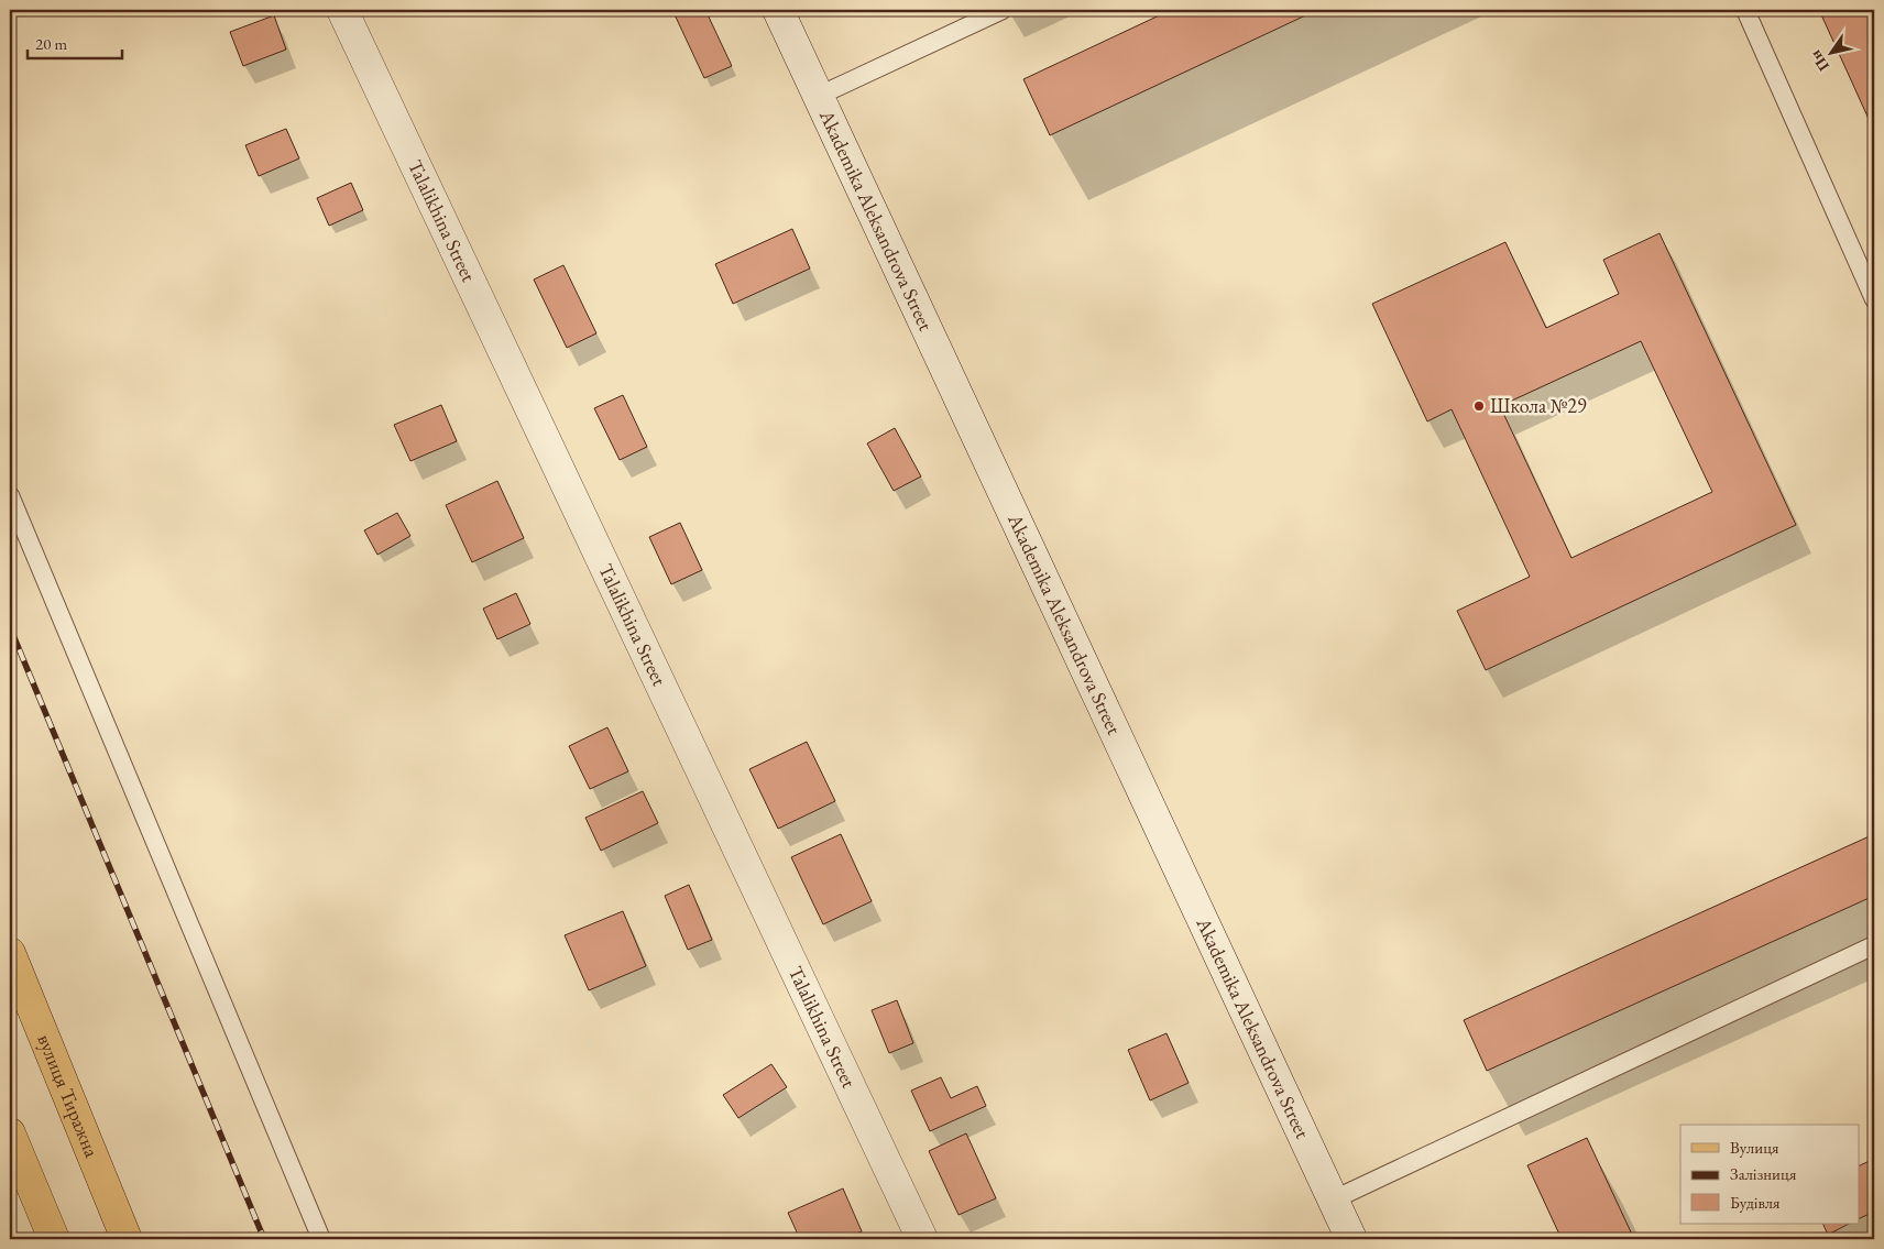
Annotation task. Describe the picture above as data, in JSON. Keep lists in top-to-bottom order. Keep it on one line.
{"streets":{"main road":["вулиця Тиражна"],"street":["Akademika Aleksandrova Street","Talalikhina Street"]},"places":["Школа №29"],"legend":["Вулиця","Залізниця","Будівля"],"scale_bar":"20 m","north":"bottom left"}
